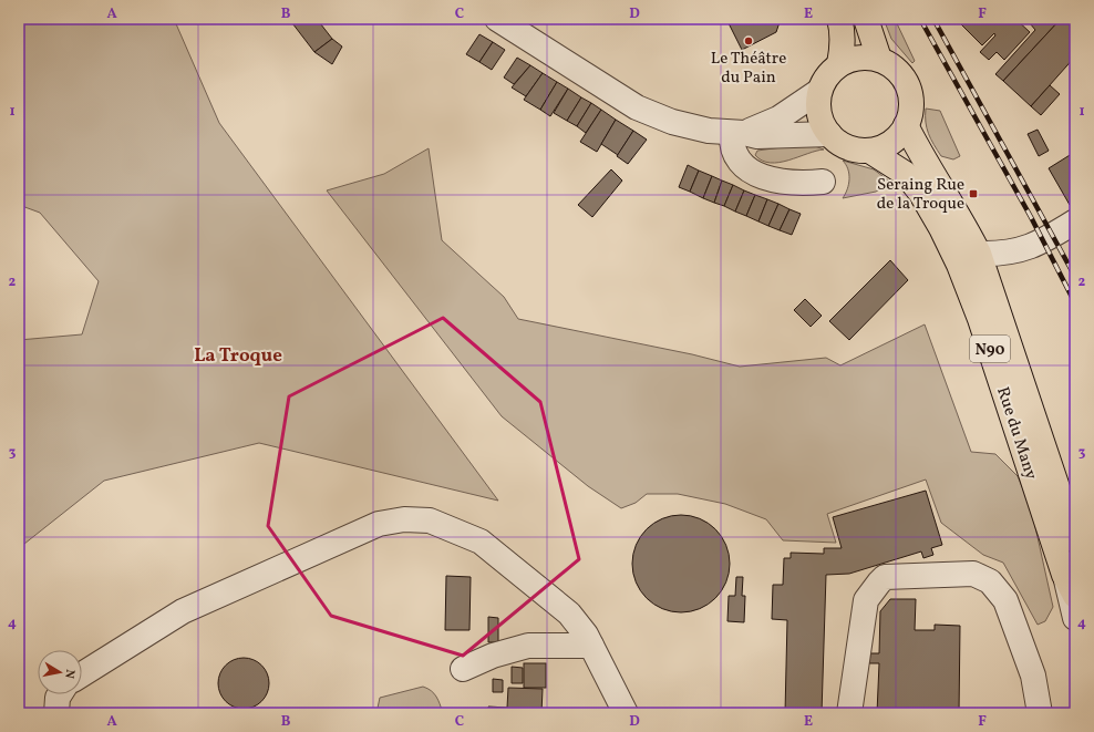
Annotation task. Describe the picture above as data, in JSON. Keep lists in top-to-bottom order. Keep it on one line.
{"streets":{"main road":["N90","Rue du Many"]},"crossings":[["N90","Rue du Many"]],"districts":["La Troque"],"places":{"other":["Le Théâtre du Pain"],"transit":["Seraing Rue de la Troque"]},"north":"right","grid":{"columns":["A","B","C","D","E","F"],"rows":["1","2","3","4"]}}
